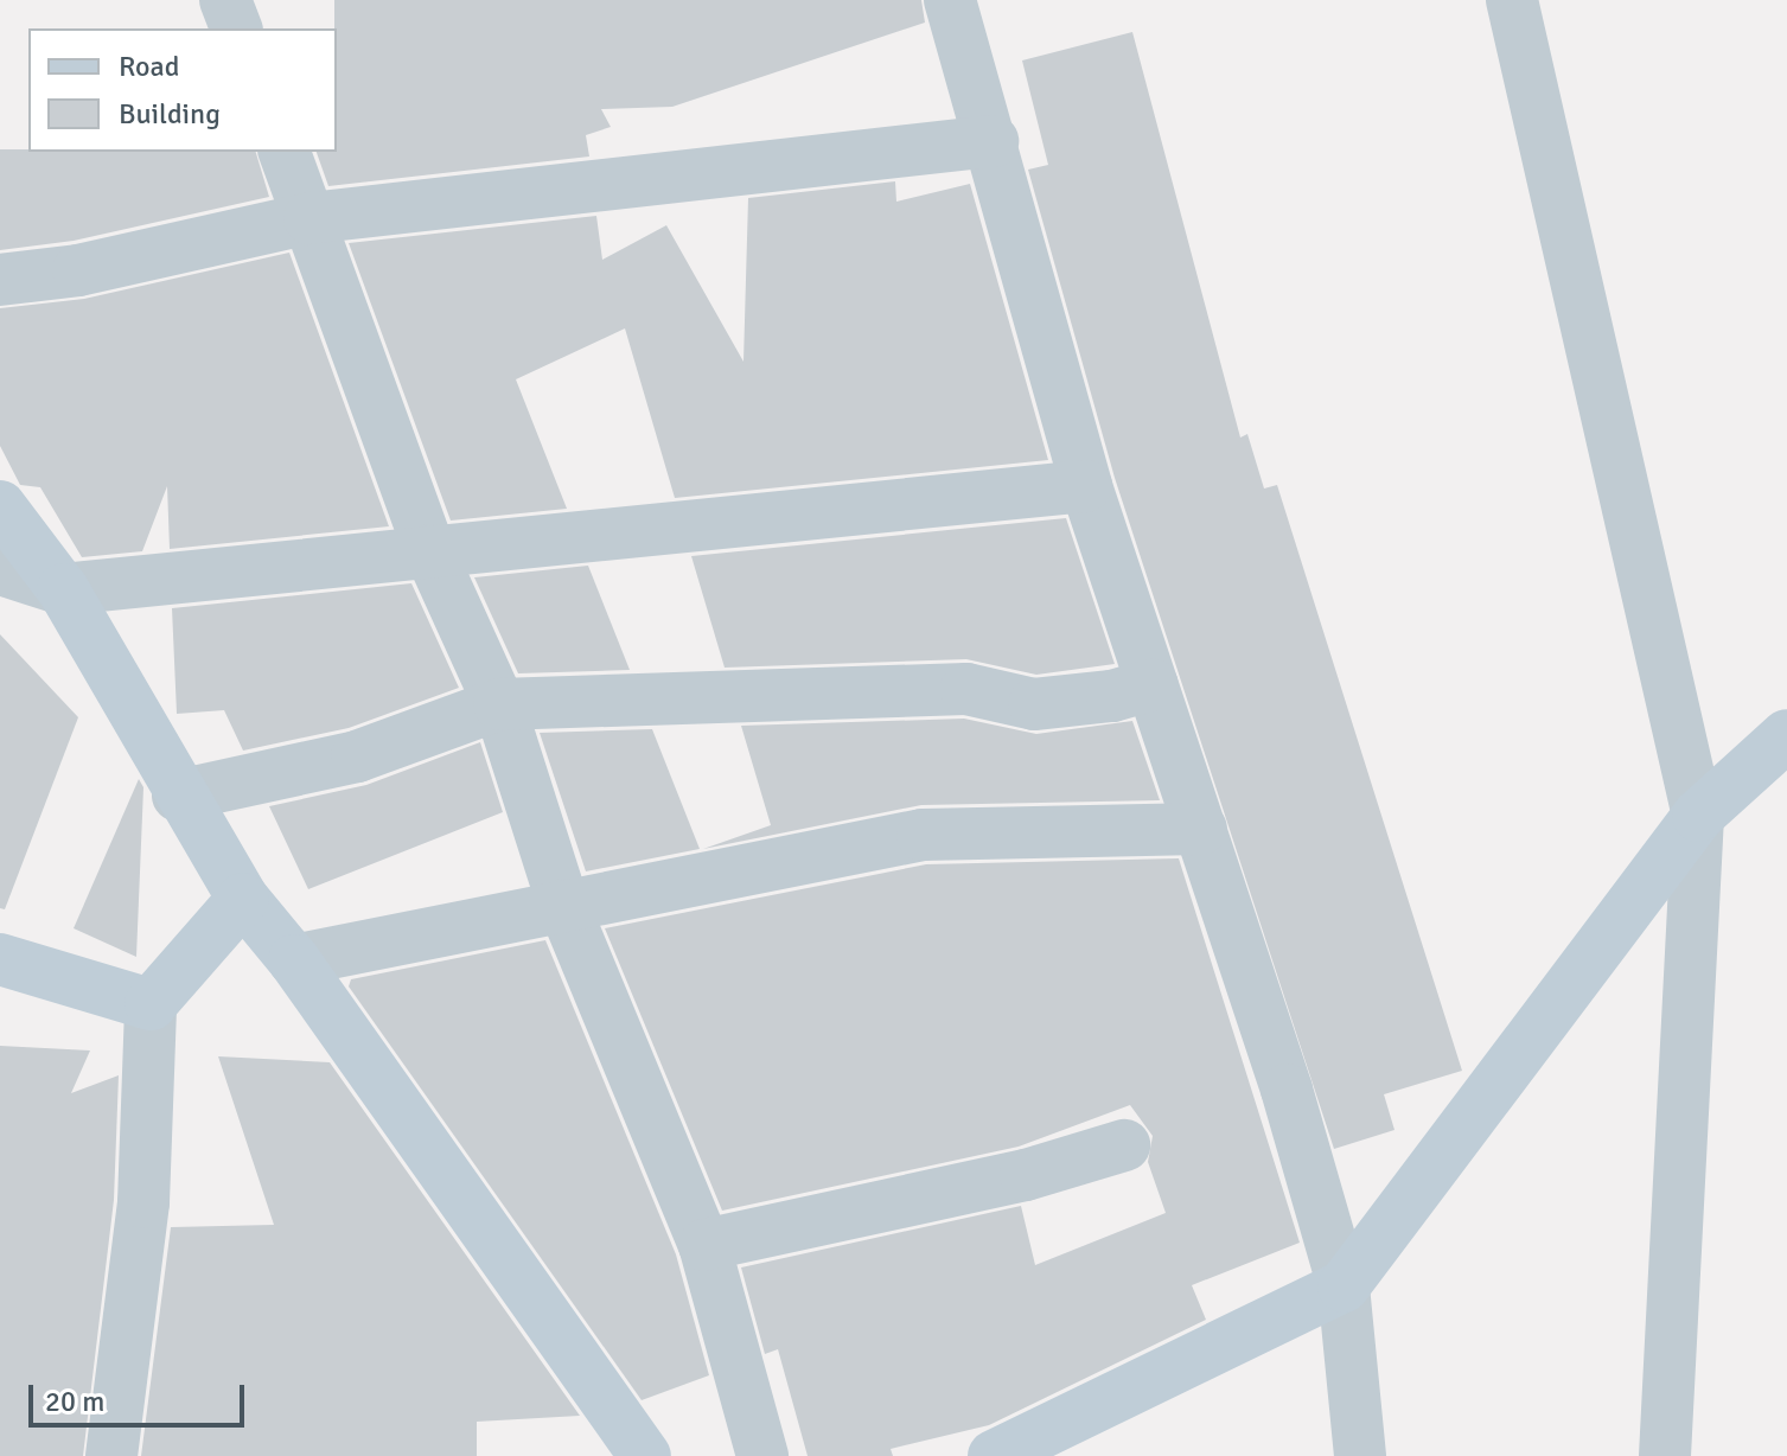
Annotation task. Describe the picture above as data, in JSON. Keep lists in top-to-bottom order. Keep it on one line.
{"legend":["Road","Building"],"scale_bar":"20 m"}
